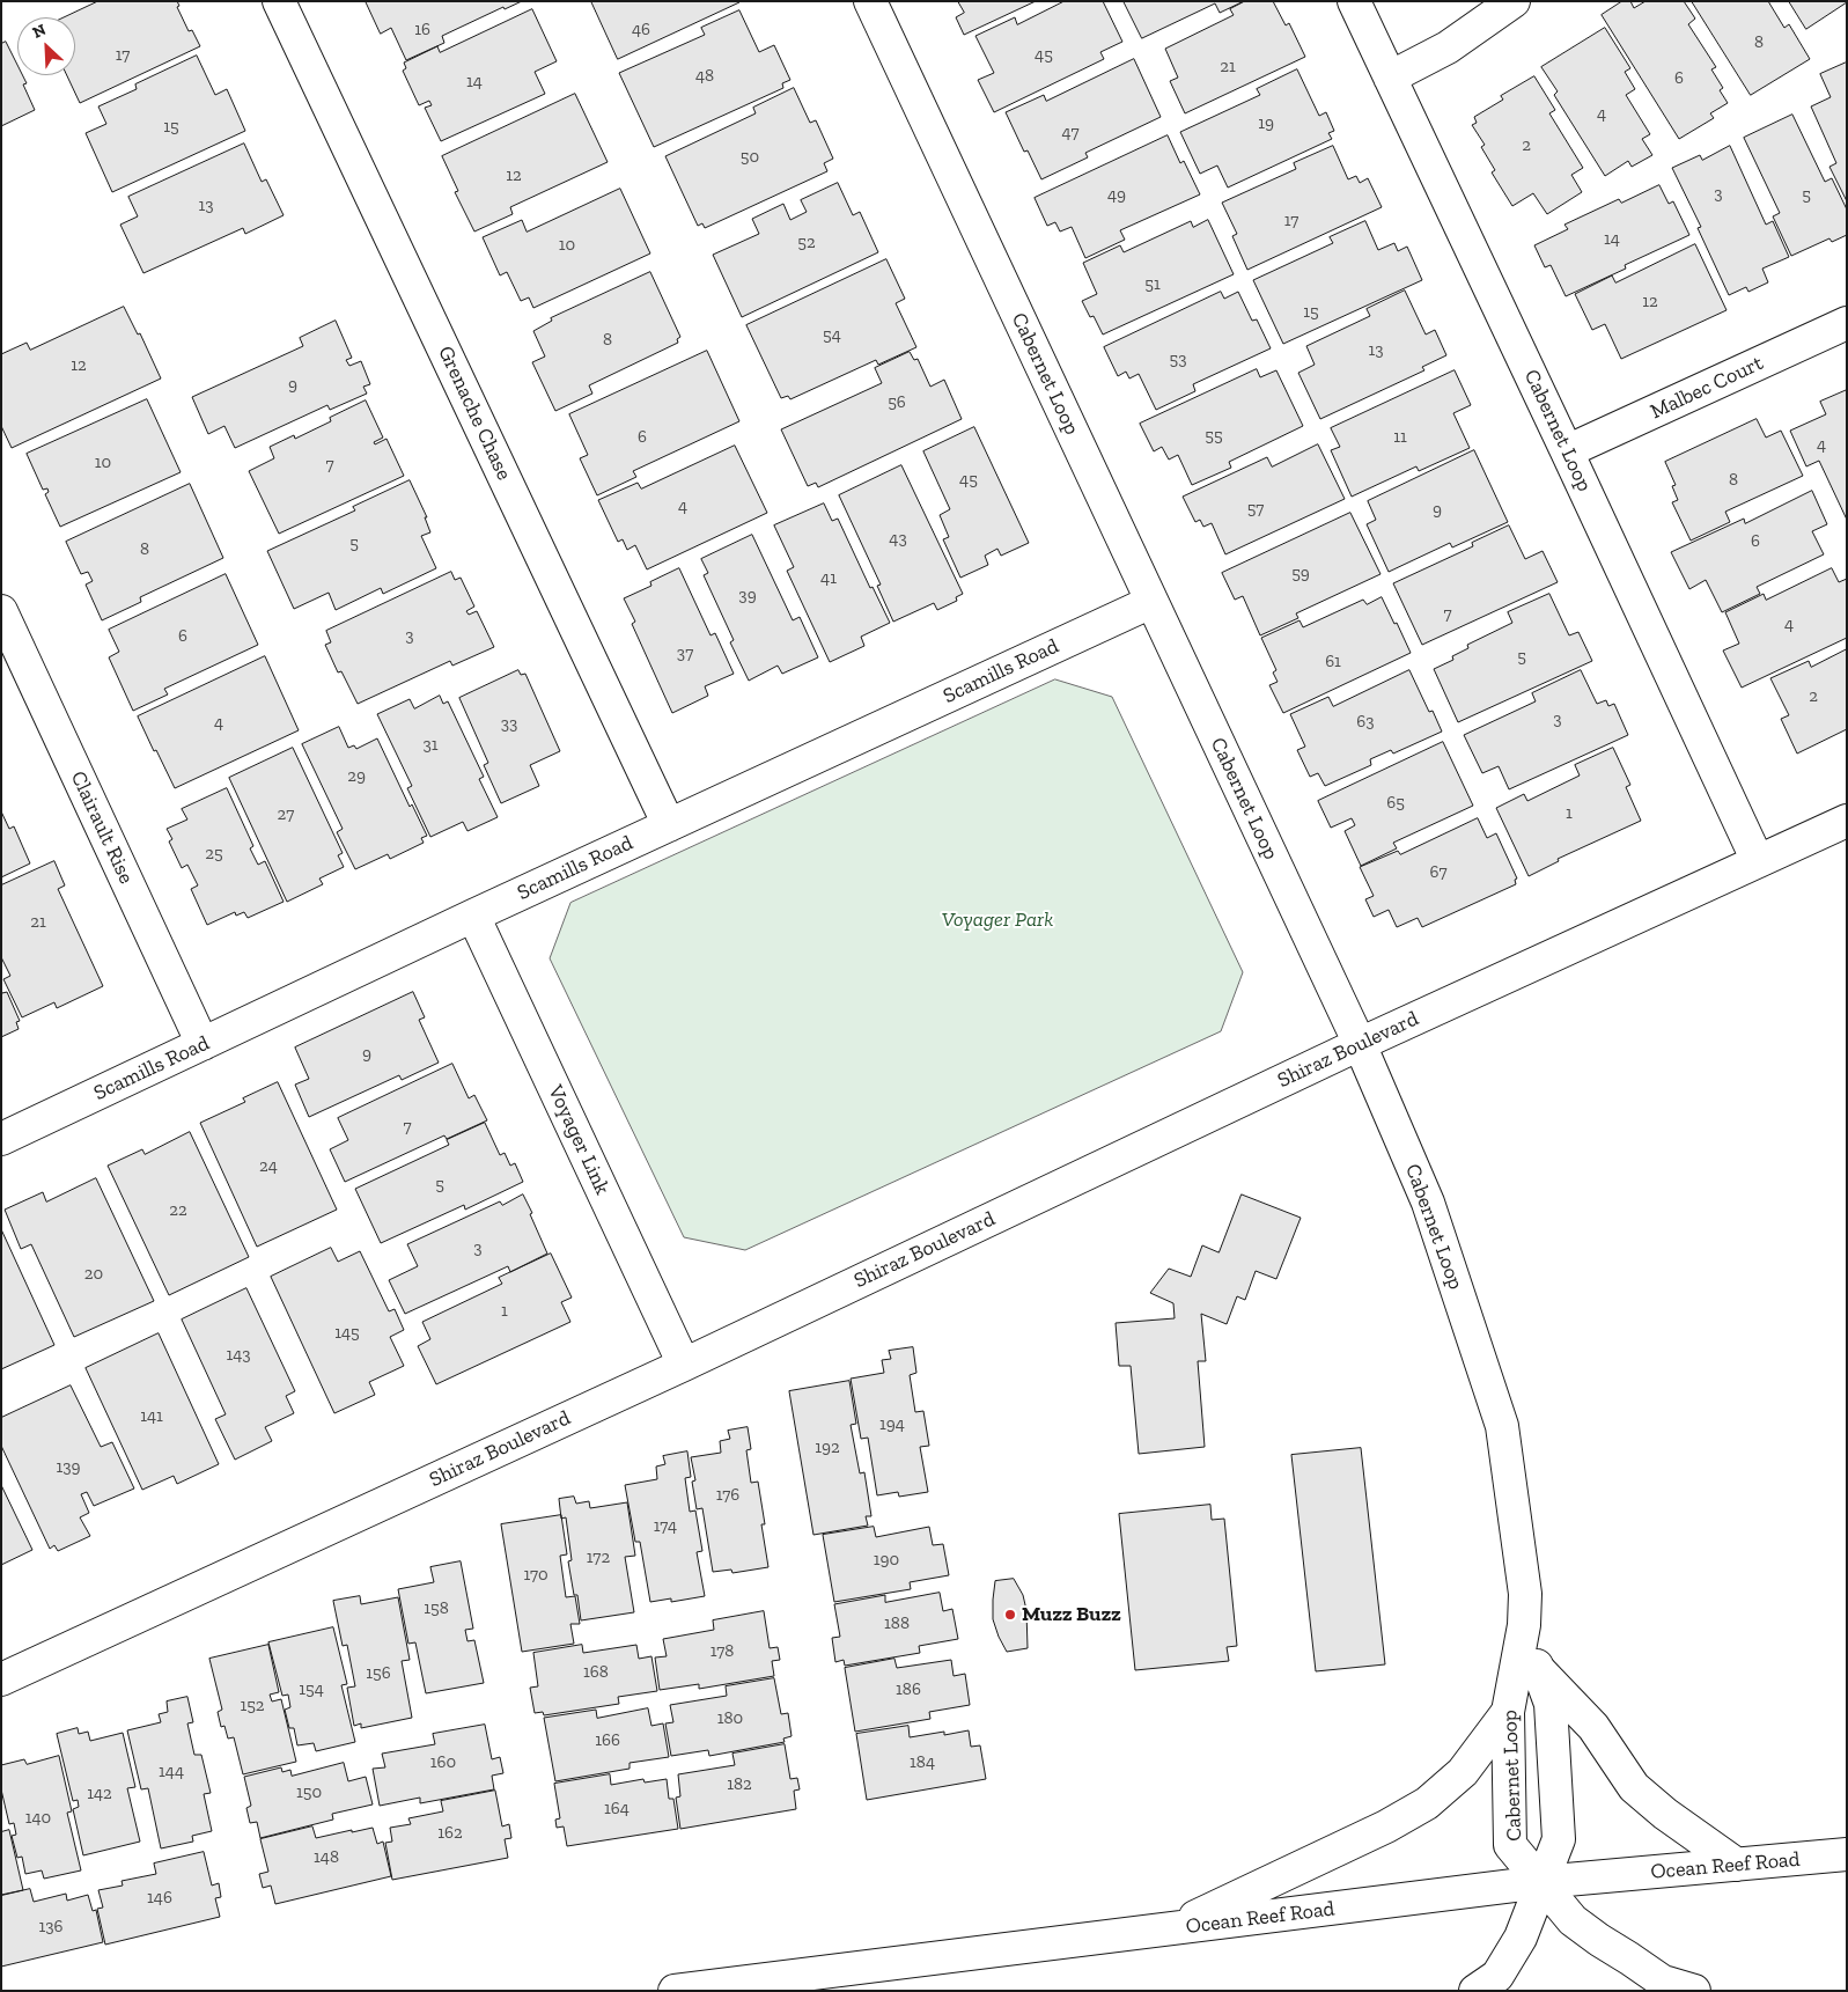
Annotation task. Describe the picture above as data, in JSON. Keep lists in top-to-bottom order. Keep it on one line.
{"streets":{"street":["Cabernet Loop","Malbec Court","Grenache Chase","Scamills Road","Clairault Rise","Shiraz Boulevard","Voyager Link","Ocean Reef Road"]},"crossings":[["Cabernet Loop","Malbec Court"],["Cabernet Loop","Scamills Road"],["Cabernet Loop","Shiraz Boulevard"],["Cabernet Loop","Ocean Reef Road"],["Grenache Chase","Scamills Road"],["Scamills Road","Clairault Rise"],["Scamills Road","Voyager Link"],["Shiraz Boulevard","Voyager Link"]],"parks":["Voyager Park"],"places":["Muzz Buzz"],"house_numbers":["16","46","8","17","45","21","48","6","14","4","19","15","47","2","50","12","3","49","5","13","17","14","52","10","51","12","15","54","8","13","53","12","9","56","55","6","11","4","10","7","45","8","4","57","9","43","6","5","8","59","41","39","7","4","6","3","37","5","61","2","3","63","4","33","31","29","65","1","27","25","67","21","9","7","24","5","22","3","20","1","145","143","141","194","192","139","176","174","172","190","170","158","188","178","168","156","154","186","152","180","166","160","184","144","182","150","142","164","140","162","148","146","136"],"north":"top left"}
